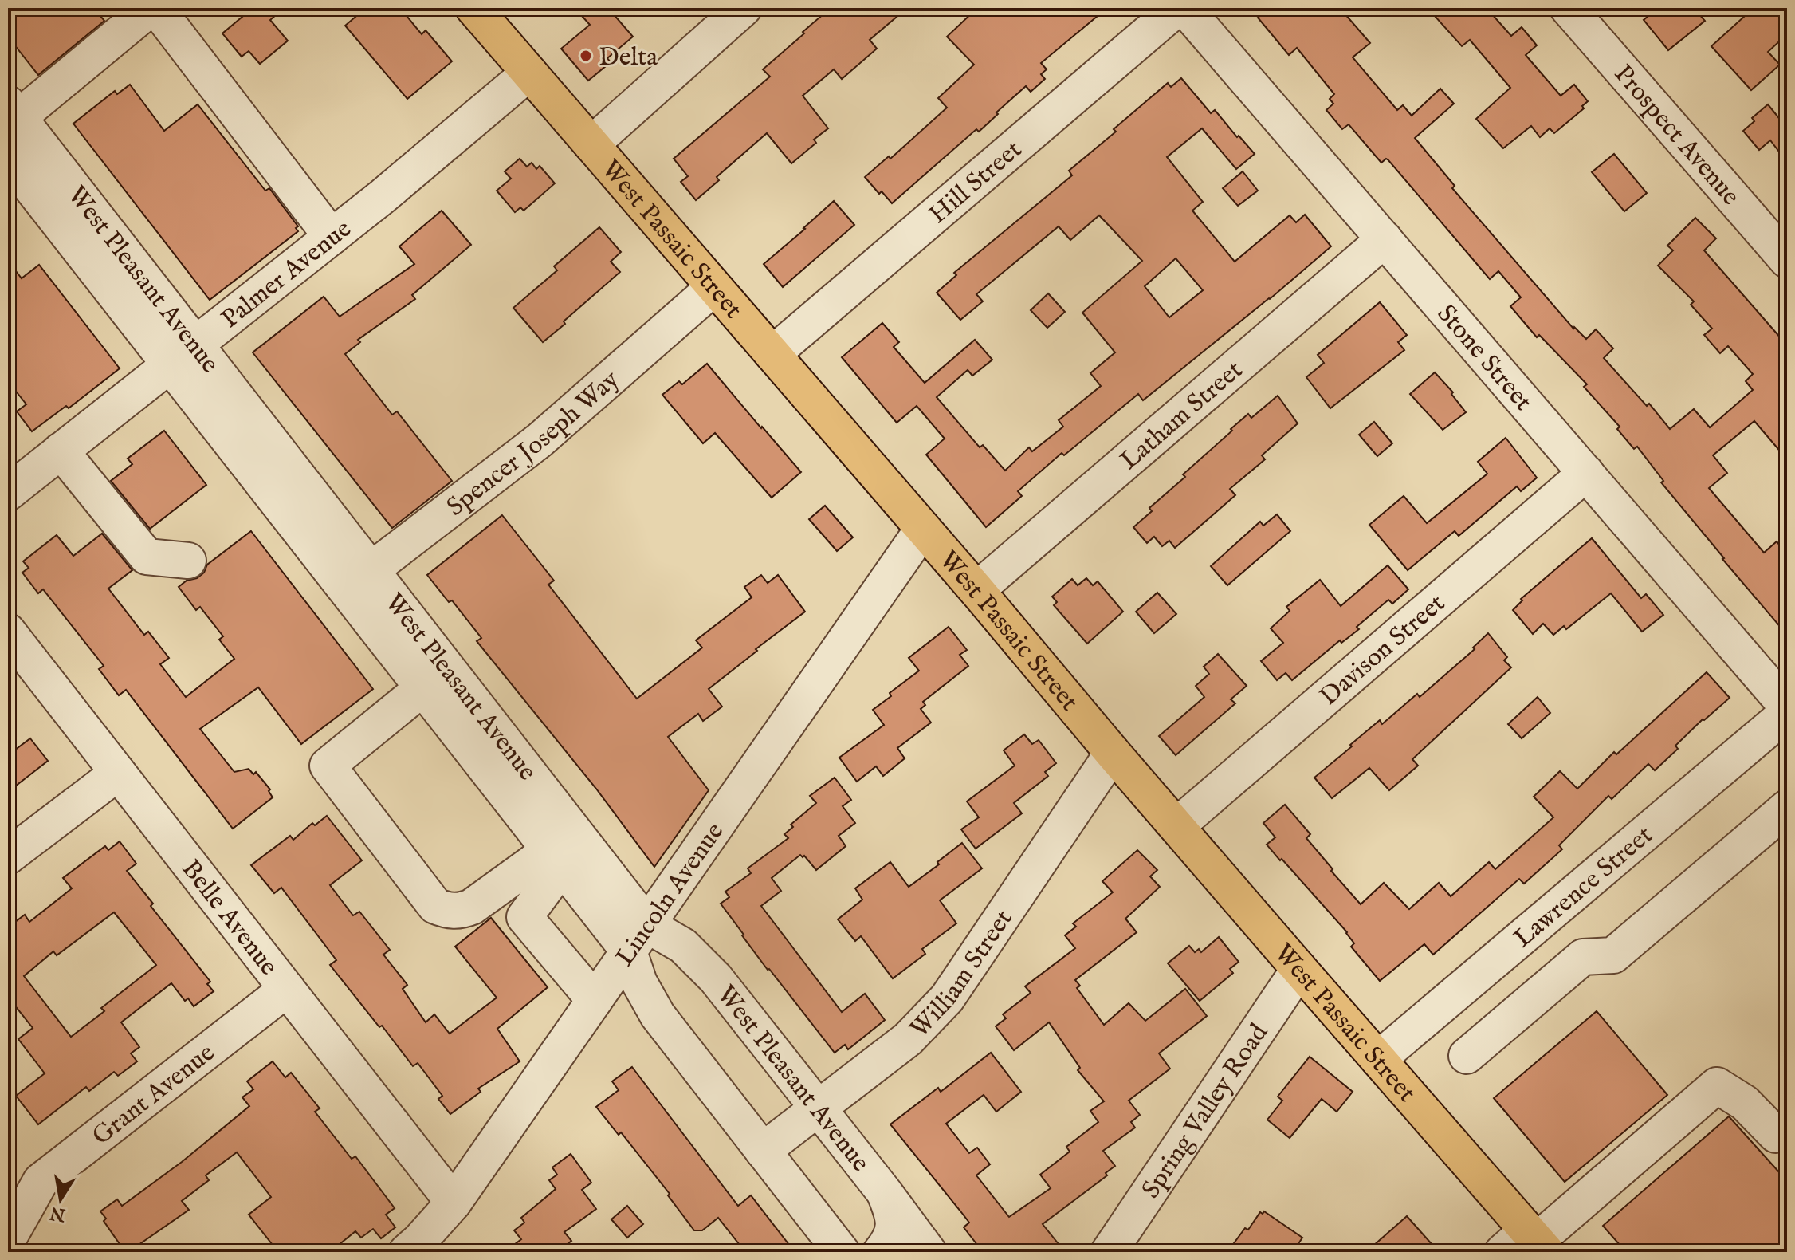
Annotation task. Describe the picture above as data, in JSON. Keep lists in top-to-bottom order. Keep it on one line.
{"streets":{"main road":["West Passaic Street"],"street":["Prospect Avenue","Hill Street","Palmer Avenue","West Pleasant Avenue","Stone Street","Latham Street","Spencer Joseph Way","Davison Street","Lawrence Street","Lincoln Avenue","Belle Avenue","William Street","Grant Avenue","Spring Valley Road"]},"crossings":[["Hill Street","West Passaic Street"],["West Passaic Street","Palmer Avenue"],["West Passaic Street","Latham Street"],["West Passaic Street","Spencer Joseph Way"],["West Passaic Street","Davison Street"],["West Passaic Street","Lawrence Street"],["West Passaic Street","Lincoln Avenue"],["West Passaic Street","William Street"],["West Passaic Street","Spring Valley Road"],["Palmer Avenue","West Pleasant Avenue"],["West Pleasant Avenue","Spencer Joseph Way"],["West Pleasant Avenue","Lincoln Avenue"],["West Pleasant Avenue","William Street"],["Stone Street","Latham Street"],["Stone Street","Davison Street"],["Lincoln Avenue","Belle Avenue"],["Belle Avenue","Grant Avenue"]],"places":["Delta"],"north":"bottom"}
